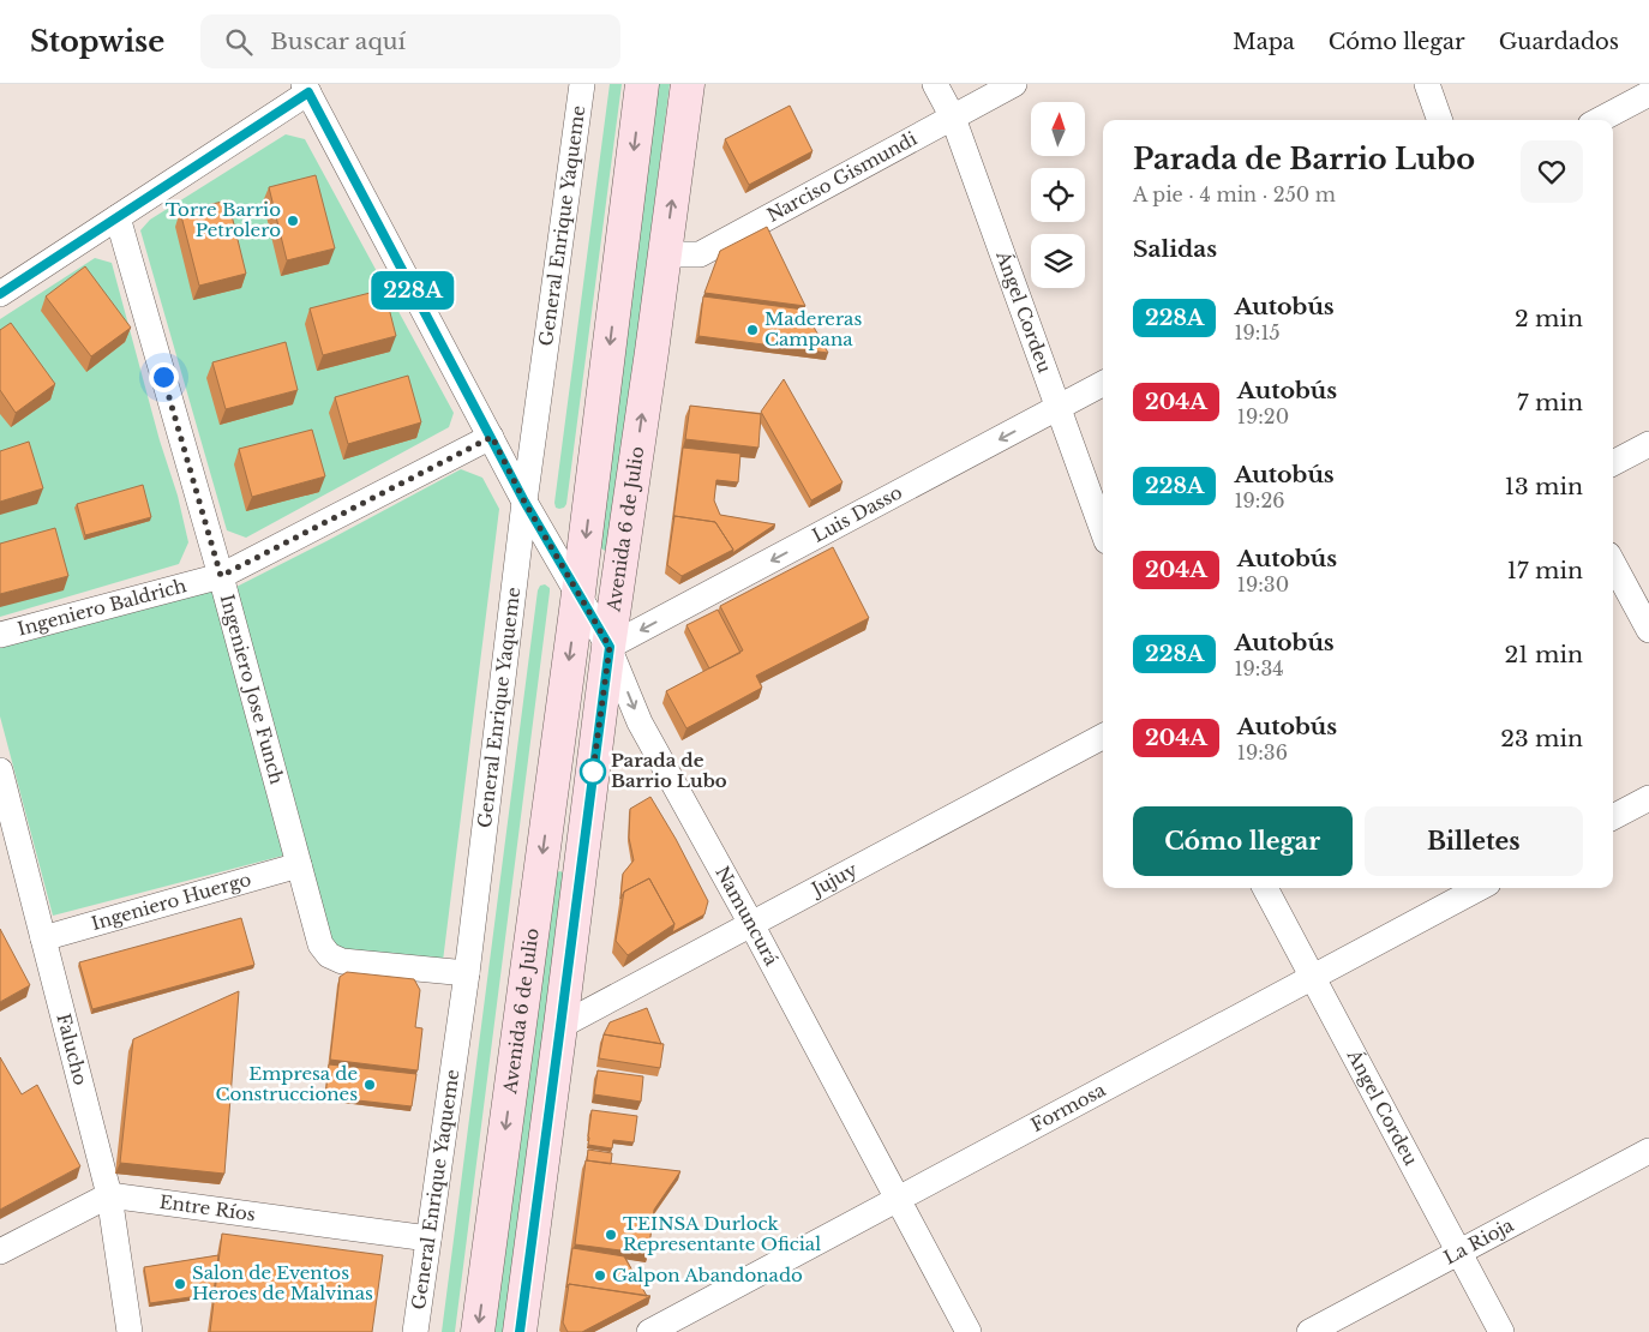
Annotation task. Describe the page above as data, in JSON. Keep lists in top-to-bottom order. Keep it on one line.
{"streets":{"main road":["Avenida 6 de Julio"],"street":["Narciso Gismundi","General Enrique Yaqueme","Ángel Cordeu","Luis Dasso","Ingeniero Baldrich","Ingeniero Jose Funch","Jujuy","Ingeniero Huergo","Namuncurá","Falucho","Formosa","Entre Ríos","La Rioja"]},"crossings":[["Narciso Gismundi","Ángel Cordeu"],["Narciso Gismundi","Avenida 6 de Julio"],["General Enrique Yaqueme","Ingeniero Jose Funch"],["General Enrique Yaqueme","Namuncurá"],["General Enrique Yaqueme","Entre Ríos"],["Ángel Cordeu","Luis Dasso"],["Ángel Cordeu","Formosa"],["Ángel Cordeu","La Rioja"],["Luis Dasso","Avenida 6 de Julio"],["Luis Dasso","Namuncurá"],["Avenida 6 de Julio","Jujuy"],["Avenida 6 de Julio","Namuncurá"],["Ingeniero Baldrich","Ingeniero Jose Funch"],["Ingeniero Baldrich","Namuncurá"],["Ingeniero Jose Funch","Ingeniero Huergo"],["Jujuy","Namuncurá"],["Ingeniero Huergo","Falucho"],["Namuncurá","Formosa"],["Falucho","Entre Ríos"]],"one_way":["Luis Dasso"],"places":["Torre Barrio Petrolero","Madereras Campana","Parada de Barrio Lubo","Empresa de Construcciones","TEINSA Durlock Representante Oficial","Galpon Abandonado","Salon de Eventos Heroes de Malvinas"],"lines":["bus line 228A"],"north":"top","page":{"header":"Stopwise","search":"Buscar aquí","nav":["Mapa","Cómo llegar","Guardados"],"on_map":"228A","heading":[["Parada de Barrio Lubo","A pie · 4 min · 250 m"],"Salidas"],"list":[{"mark":"228A","name":"Autobús","note":"19:15","value":"2 min"},{"mark":"204A","name":"Autobús","note":"19:20","value":"7 min"},{"mark":"228A","name":"Autobús","note":"19:26","value":"13 min"},{"mark":"204A","name":"Autobús","note":"19:30","value":"17 min"},{"mark":"228A","name":"Autobús","note":"19:34","value":"21 min"},{"mark":"204A","name":"Autobús","note":"19:36","value":"23 min"}],"buttons":["Cómo llegar","Billetes"]}}
